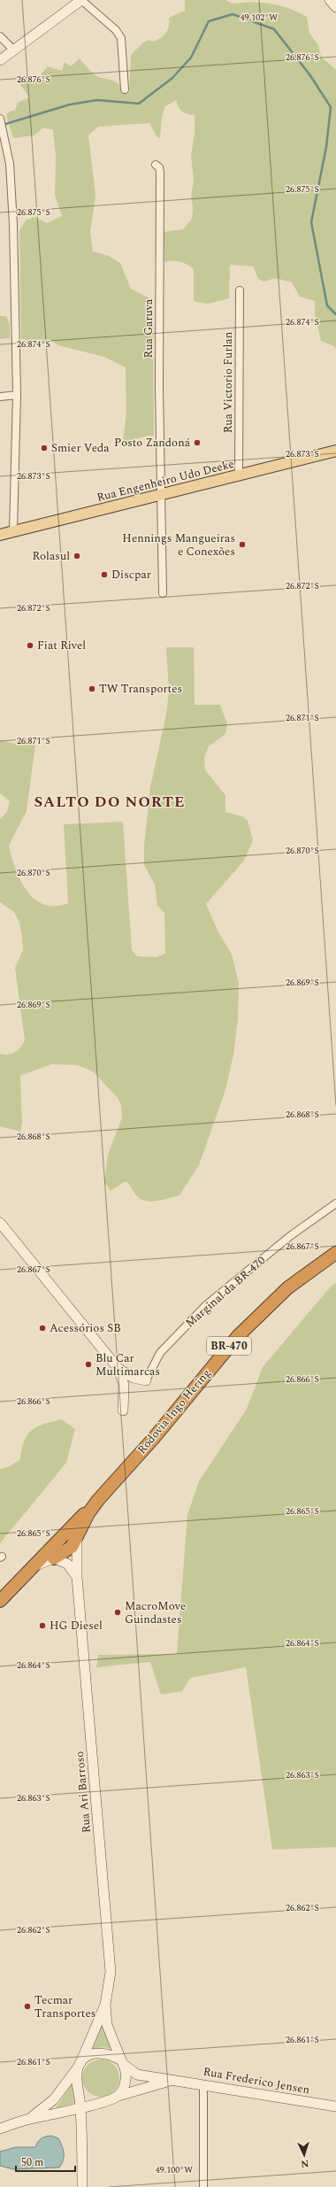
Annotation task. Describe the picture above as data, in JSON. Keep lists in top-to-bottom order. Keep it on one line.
{"streets":{"highway":["BR-470","Rodovia Ingo Hering"],"main road":["Rua Engenheiro Udo Deeke"],"street":["Rua Garuva","Rua Victorio Furlan","Marginal da BR-470","Rua Ari Barroso","Rua Frederico Jensen"]},"crossings":[["Rua Garuva","Rua Engenheiro Udo Deeke"],["Rua Victorio Furlan","Rua Engenheiro Udo Deeke"],["Rua Ari Barroso","Rua Frederico Jensen"]],"districts":["SALTO DO NORTE"],"places":["Posto Zandoná","Smier Veda","Hennings Mangueiras e Conexões","Rolasul","Discpar","Fiat Rivel","TW Transportes","Acessórios SB","Blu Car Multimarcas","MacroMove Guindastes","HG Diesel","Tecmar Transportes"],"scale_bar":"50 m","north":"bottom","coordinates":["49.102°W","26.876°S","26.875°S","26.874°S","26.873°S","26.872°S","26.871°S","26.870°S","26.869°S","26.868°S","26.867°S","26.866°S","26.865°S","26.864°S","26.863°S","26.862°S","26.861°S","49.100°W"]}
